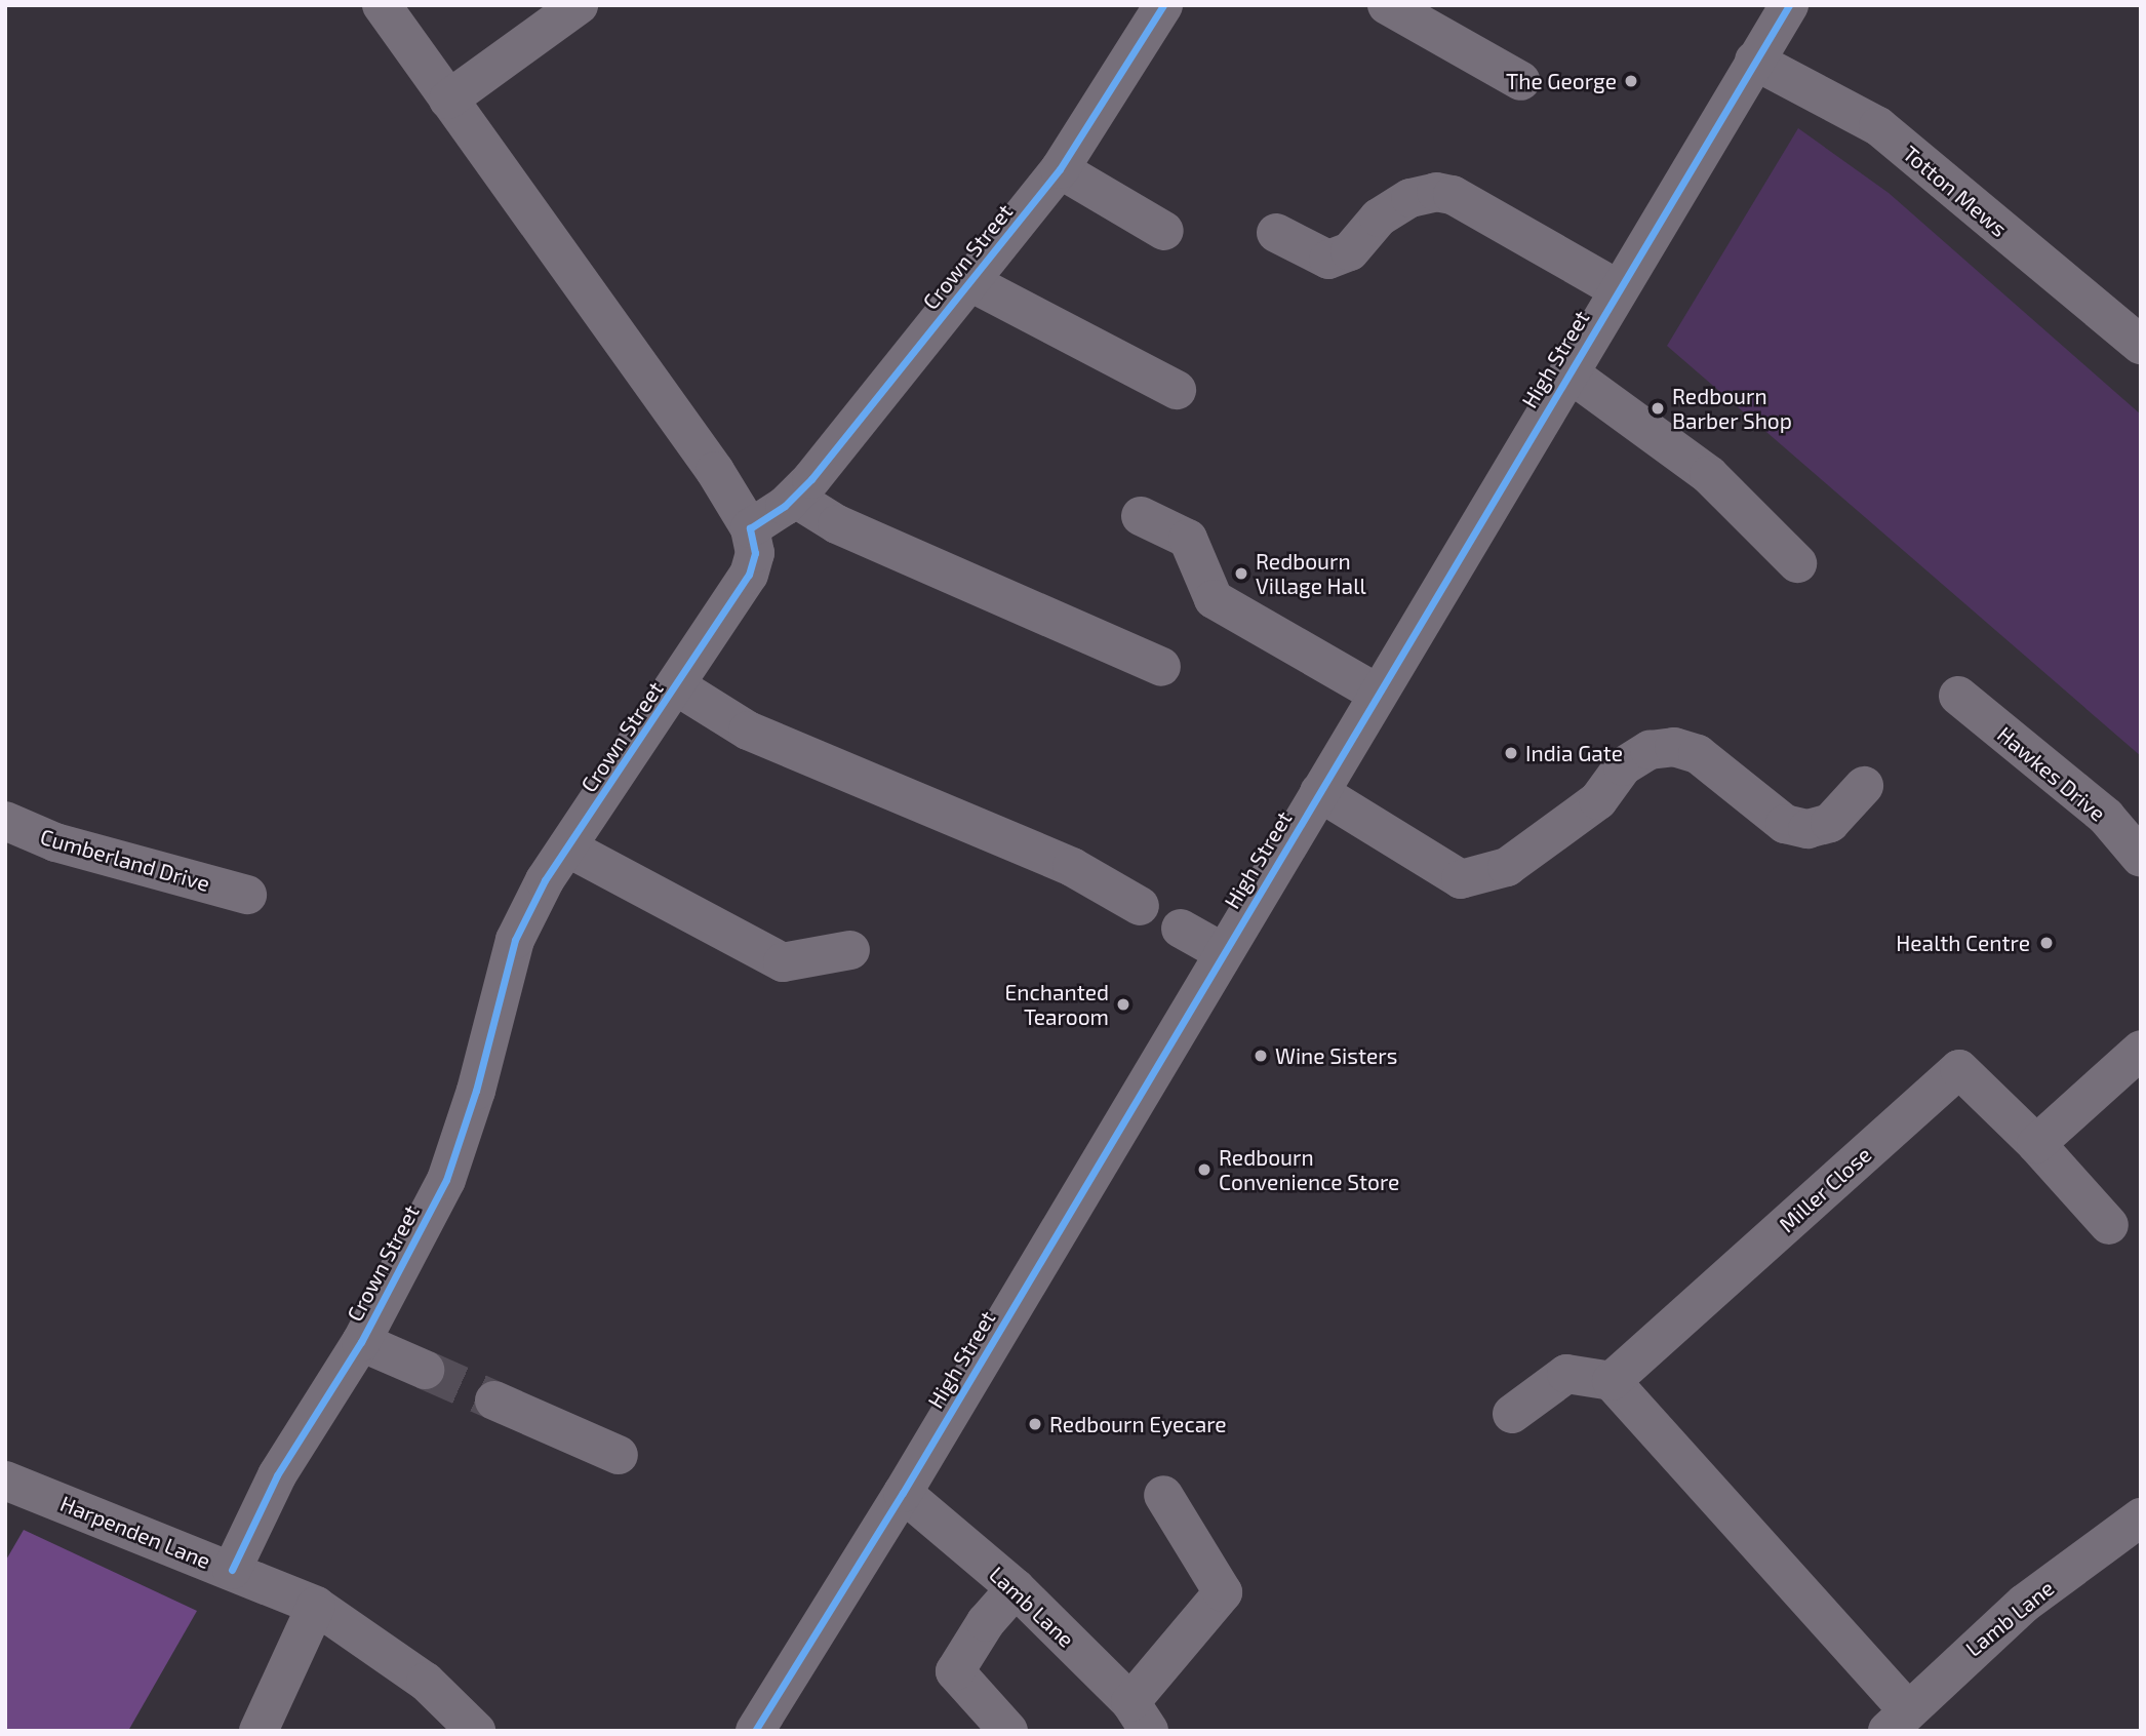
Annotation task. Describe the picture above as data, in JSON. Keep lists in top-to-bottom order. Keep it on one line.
{"streets":{"street":["Totton Mews","Crown Street","High Street","Hawkes Drive","Cumberland Drive","Miller Close","Harpenden Lane","Lamb Lane"]},"crossings":[["Totton Mews","High Street"],["Crown Street","Harpenden Lane"],["High Street","Lamb Lane"]],"places":["The George","Redbourn Barber Shop","Redbourn Village Hall","India Gate","Health Centre","Enchanted Tearoom","Wine Sisters","Redbourn Convenience Store","Redbourn Eyecare"]}
